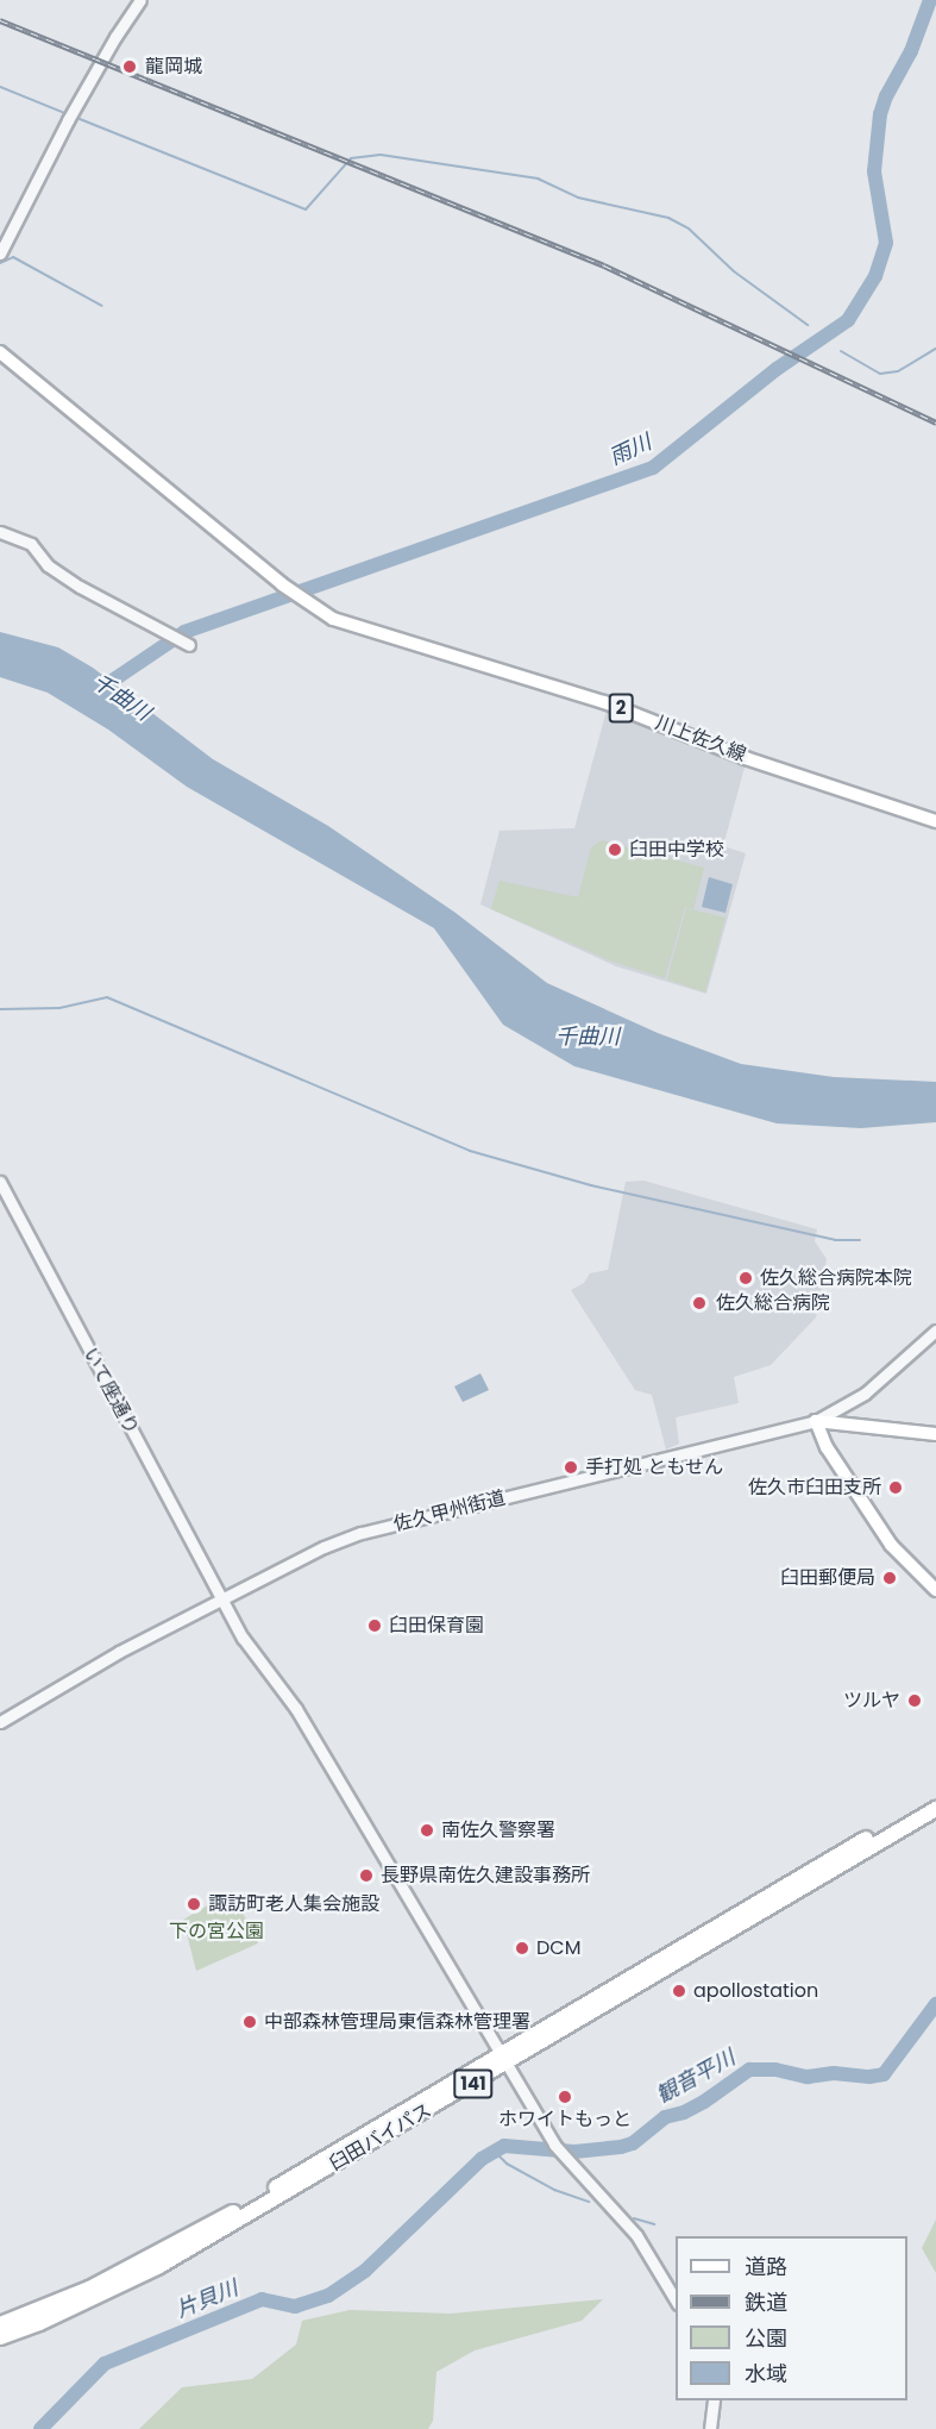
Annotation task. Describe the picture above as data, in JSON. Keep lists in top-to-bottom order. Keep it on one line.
{"streets":{"highway":["141","臼田バイパス"],"main road":["2","川上佐久線","佐久甲州街道"],"street":["いて座通り"]},"crossings":[["いて座通り","佐久甲州街道"],["いて座通り","臼田バイパス"]],"water":["雨川","千曲川","観音平川","片貝川"],"parks":["下の宮公園"],"places":["龍岡城","臼田中学校","佐久総合病院本院","佐久総合病院","手打処 ともせん","佐久市臼田支所","臼田郵便局","臼田保育園","ツルヤ","南佐久警察署","長野県南佐久建設事務所","諏訪町老人集会施設","DCM","apollostation","中部森林管理局東信森林管理署","ホワイトもっと"],"legend":["道路","鉄道","公園","水域"]}
